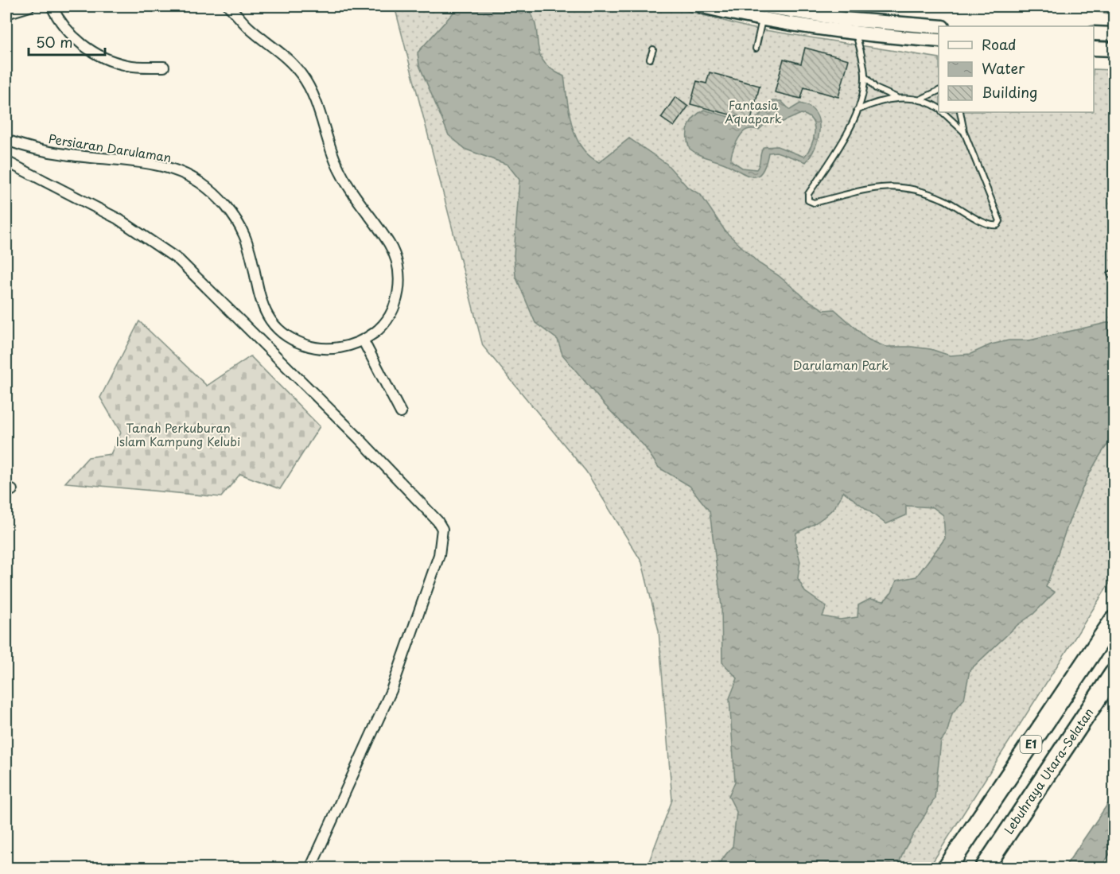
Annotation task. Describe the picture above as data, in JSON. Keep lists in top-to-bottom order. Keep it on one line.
{"streets":{"highway":["E1","Lebuhraya Utara–Selatan"],"street":["Persiaran Darulaman"]},"parks":["Fantasia Aquapark","Darulaman Park","Tanah Perkuburan Islam Kampung Kelubi"],"legend":["Road","Water","Building"],"scale_bar":"50 m"}
